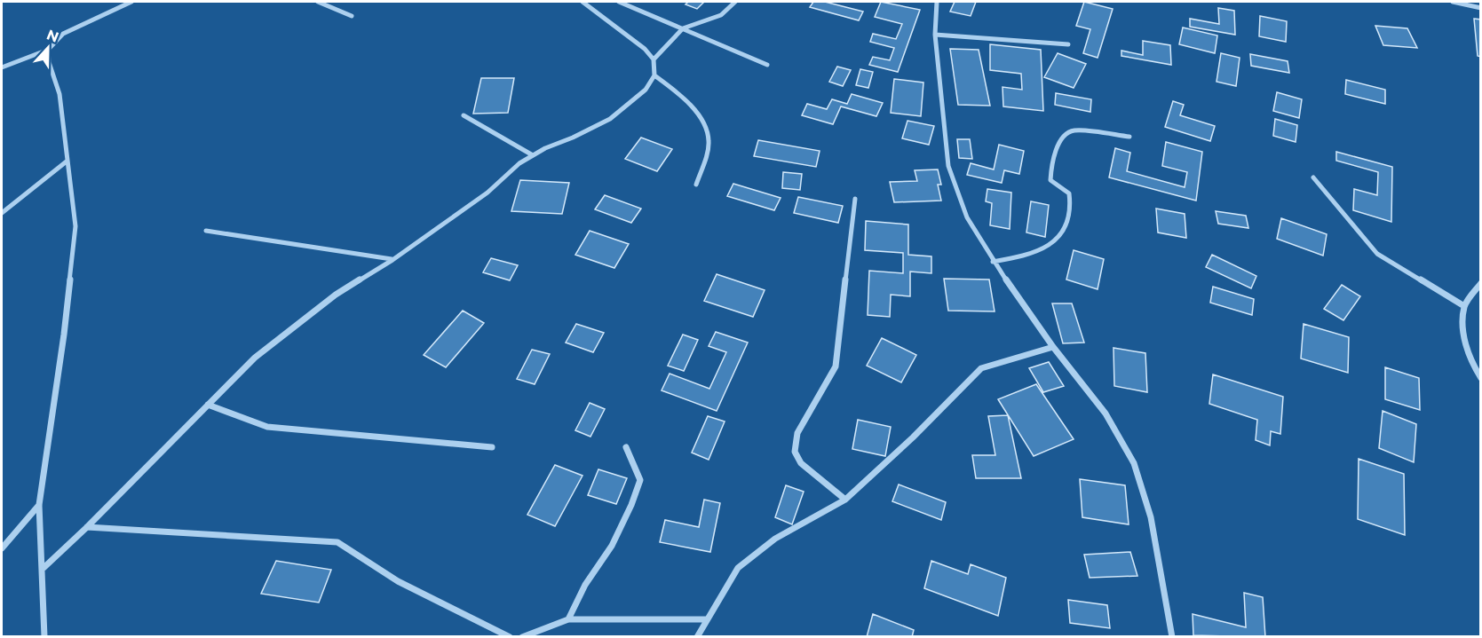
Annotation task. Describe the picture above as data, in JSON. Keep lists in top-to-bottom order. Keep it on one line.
{"north":"top"}
